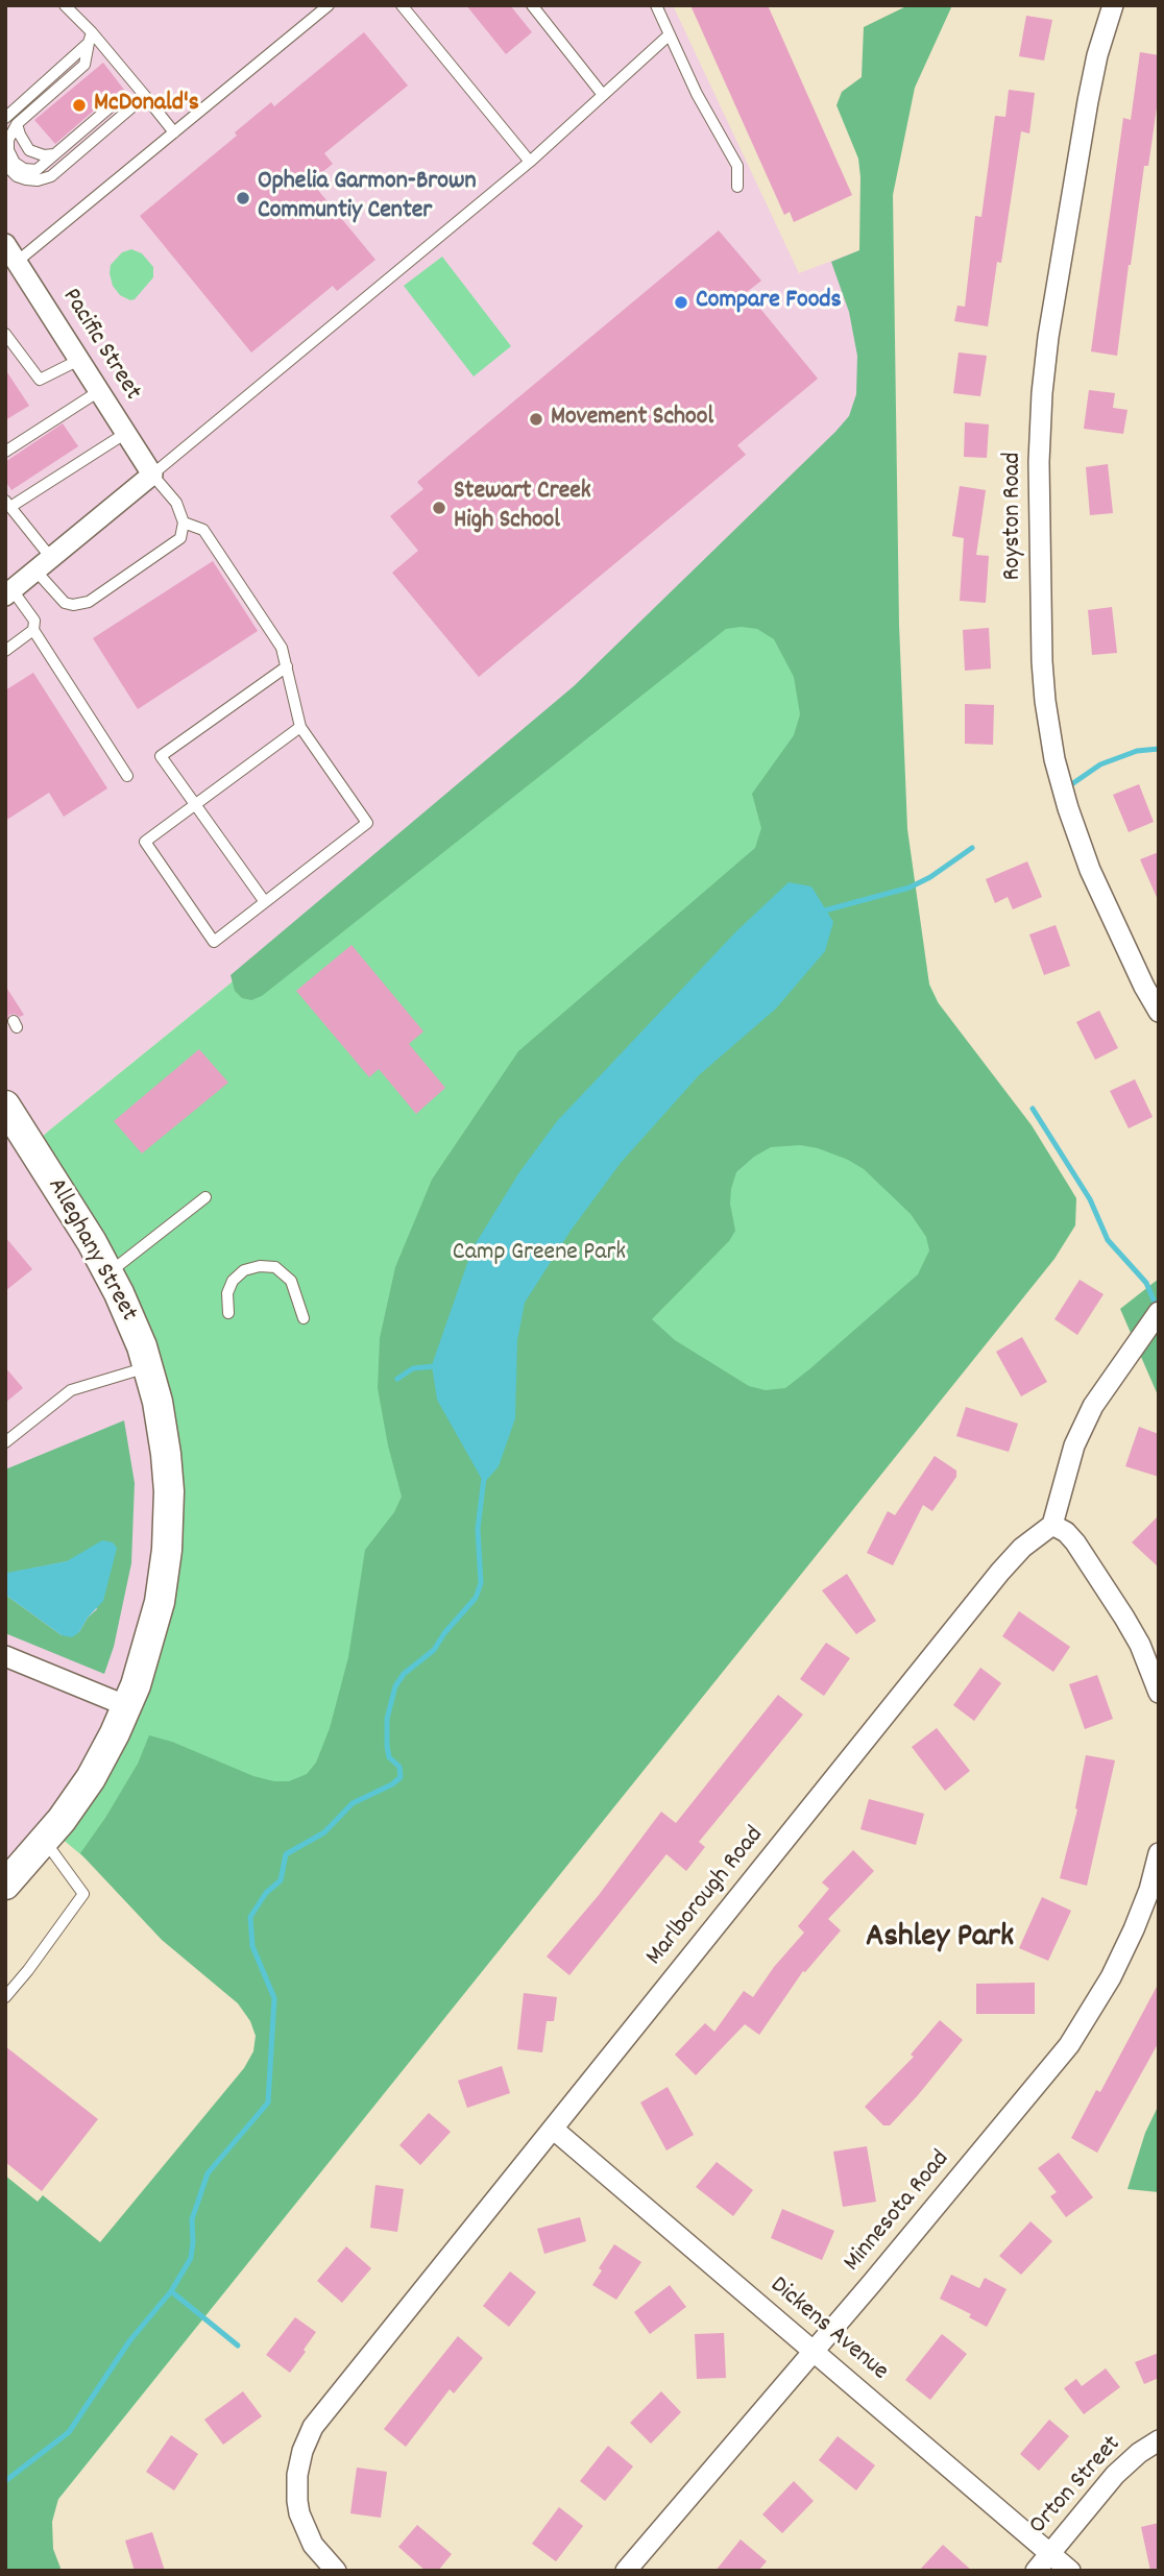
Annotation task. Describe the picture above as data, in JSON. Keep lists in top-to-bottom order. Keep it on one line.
{"streets":{"street":["Pacific Street","Royston Road","Alleghany Street","Marlborough Road","Minnesota Road","Dickens Avenue","Orton Street"]},"crossings":[["Marlborough Road","Dickens Avenue"],["Minnesota Road","Dickens Avenue"],["Dickens Avenue","Orton Street"]],"districts":["Ashley Park"],"parks":["Camp Greene Park"],"places":["McDonald's","Ophelia Garmon-Brown Communtiy Center","Compare Foods","Movement School","Stewart Creek High School"]}
